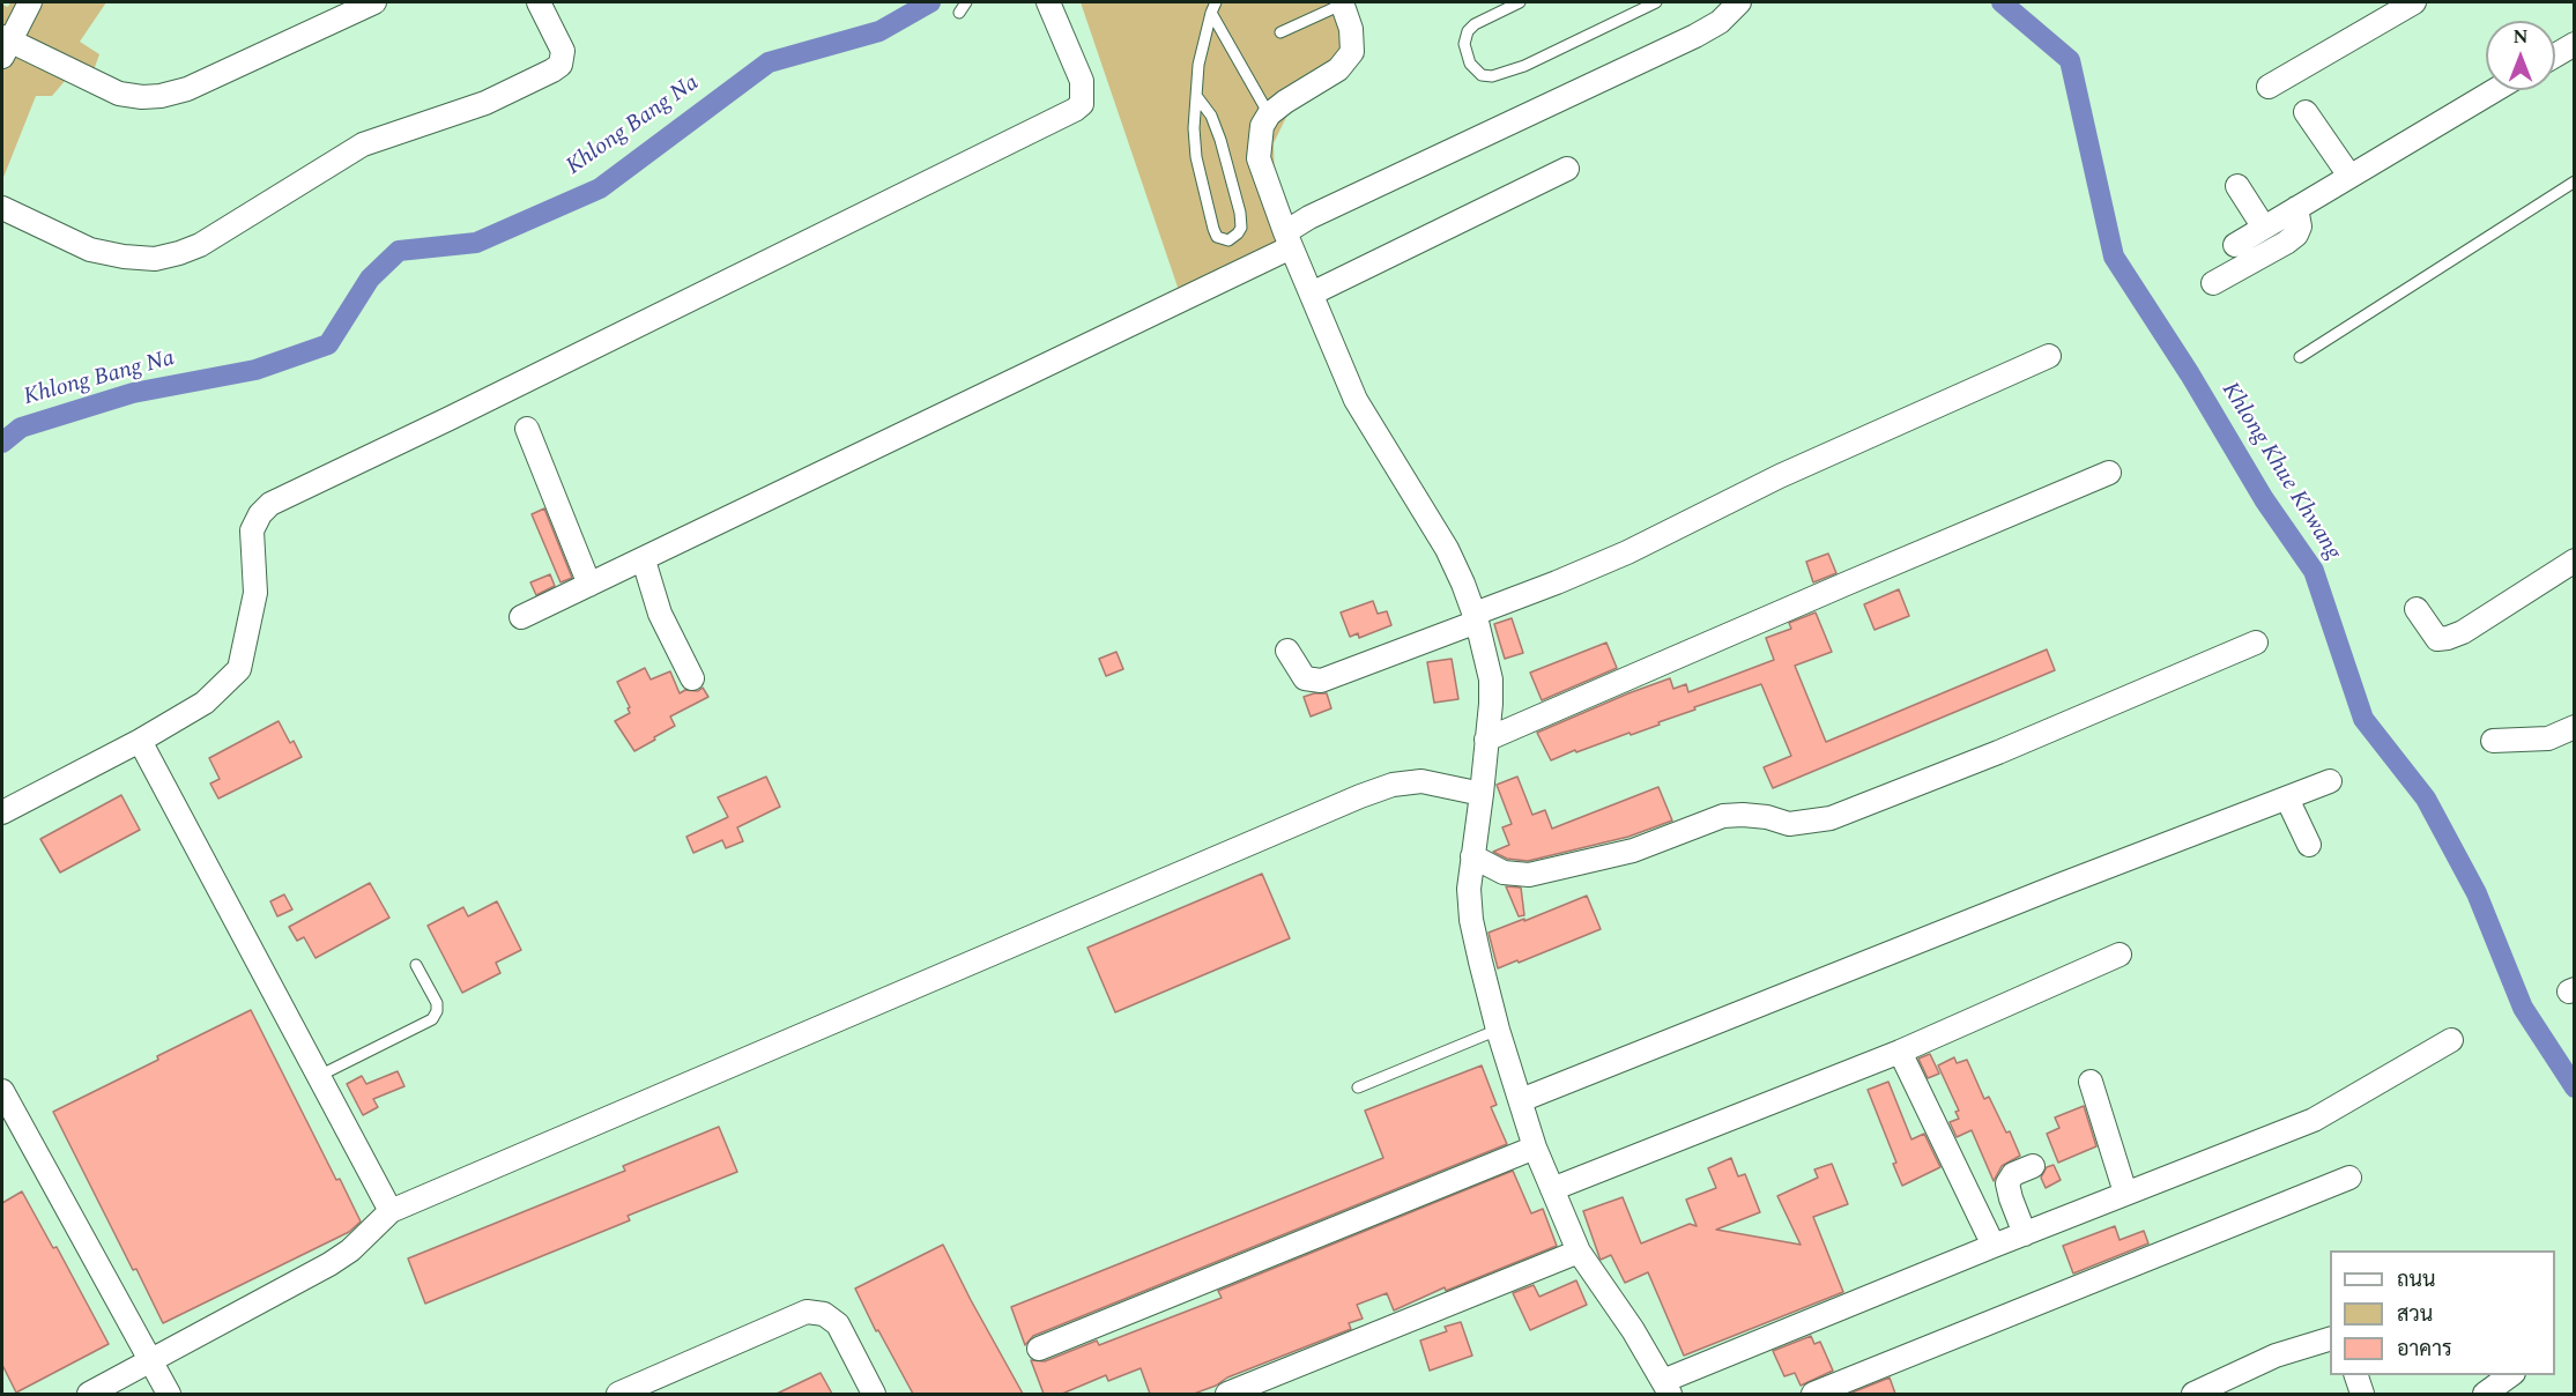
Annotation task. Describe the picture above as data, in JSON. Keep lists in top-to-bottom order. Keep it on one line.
{"water":["Khlong Bang Na","Khlong Khue Khwang"],"legend":["ถนน","สวน","อาคาร"],"north":"top"}
